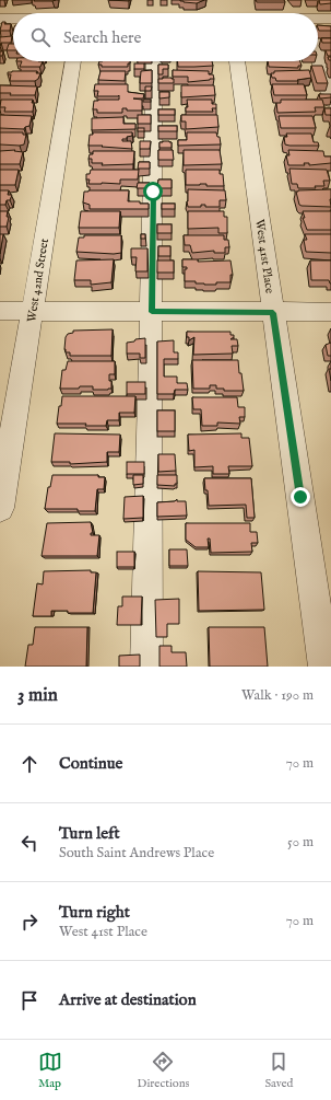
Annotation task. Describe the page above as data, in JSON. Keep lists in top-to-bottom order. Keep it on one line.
{"streets":{"street":["West 41st Place","West 42nd Street"]},"page":{"search":"Search here","heading":["3 min","Walk · 190 m"],"list":[["Continue","70 m"],["Turn left","South Saint Andrews Place","50 m"],["Turn right","West 41st Place","70 m"],"Arrive at destination"],"nav":["Map","Directions","Saved"]}}
